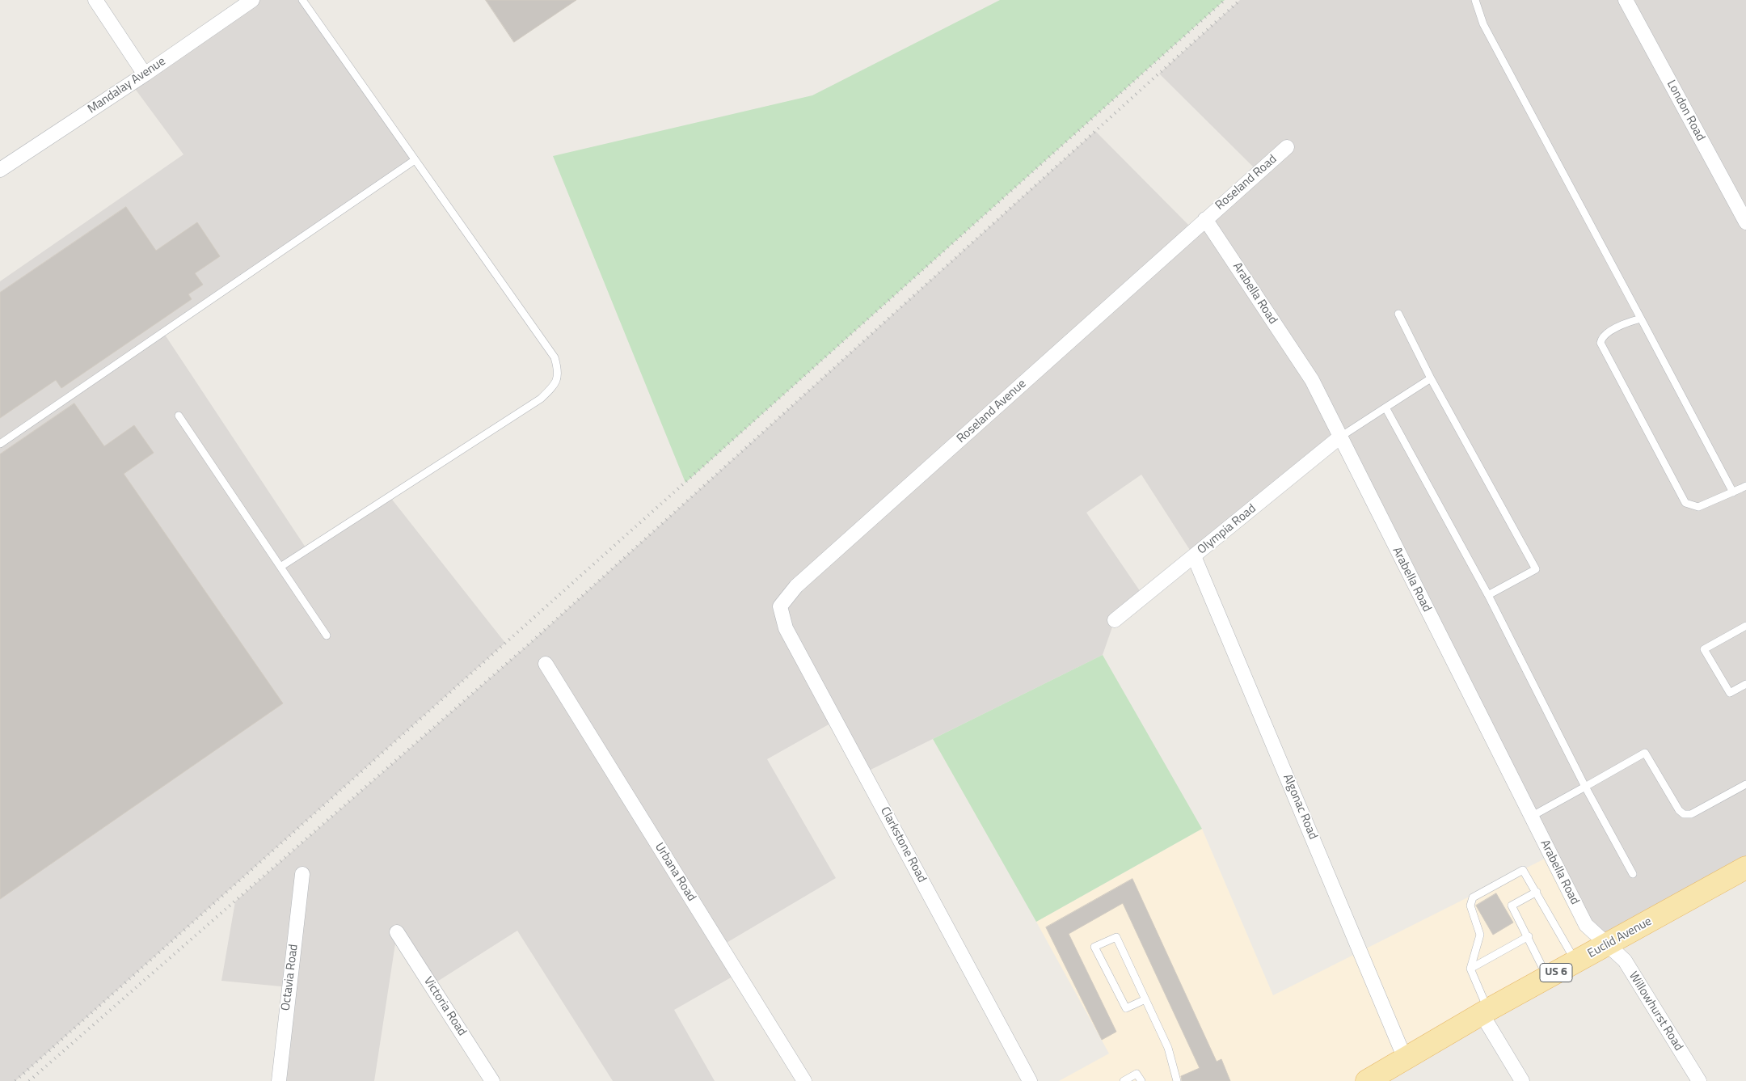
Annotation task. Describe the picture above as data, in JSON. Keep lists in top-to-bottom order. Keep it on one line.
{"streets":{"main road":["Euclid Avenue","US 6"],"street":["Mandalay Avenue","London Road","Roseland Road","Arabella Road","Roseland Avenue","Olympia Road","Algonac Road","Clarkstone Road","Urbana Road","Octavia Road","Victoria Road","Willowhurst Road"]},"crossings":[["Roseland Road","Arabella Road"],["Roseland Road","Roseland Avenue"],["Arabella Road","Roseland Avenue"],["Arabella Road","Olympia Road"],["Arabella Road","Euclid Avenue"],["Arabella Road","Willowhurst Road"],["Roseland Avenue","Clarkstone Road"],["Olympia Road","Algonac Road"],["Algonac Road","Euclid Avenue"],["Euclid Avenue","Willowhurst Road"]]}
